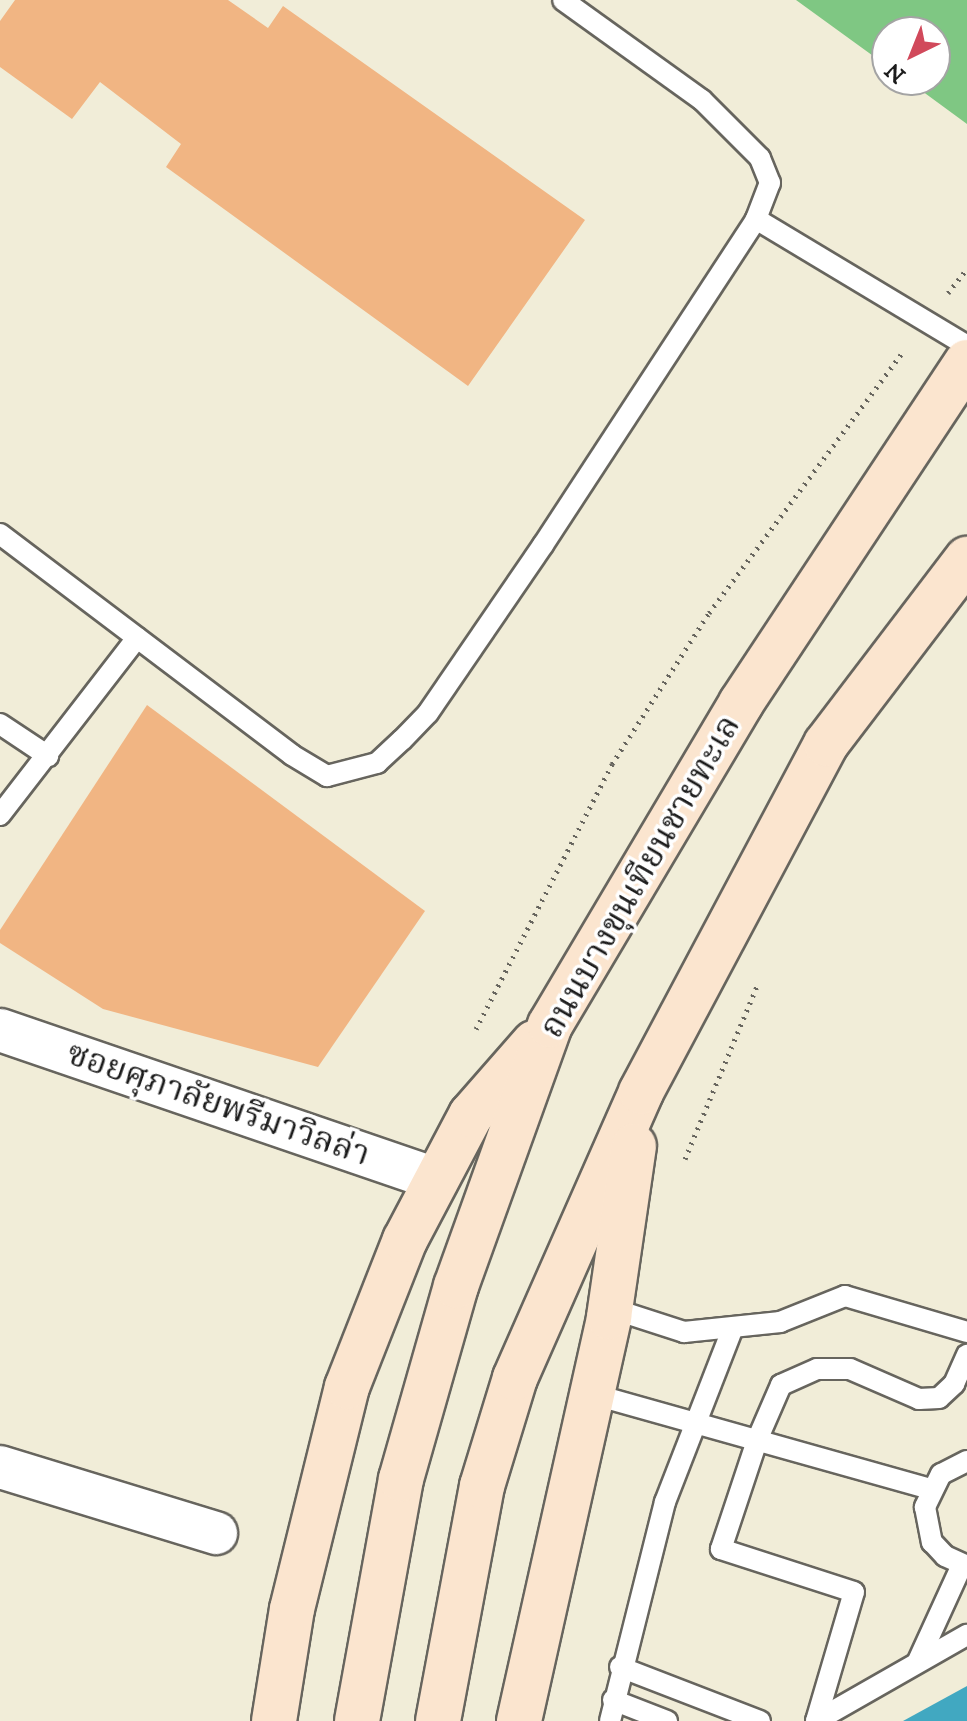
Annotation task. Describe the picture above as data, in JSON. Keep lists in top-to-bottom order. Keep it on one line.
{"streets":{"main road":["ถนนบางขุนเทียนชายทะเล"],"street":["ซอยศุภาลัยพรีมาวิลล่า"]},"north":"bottom left"}
